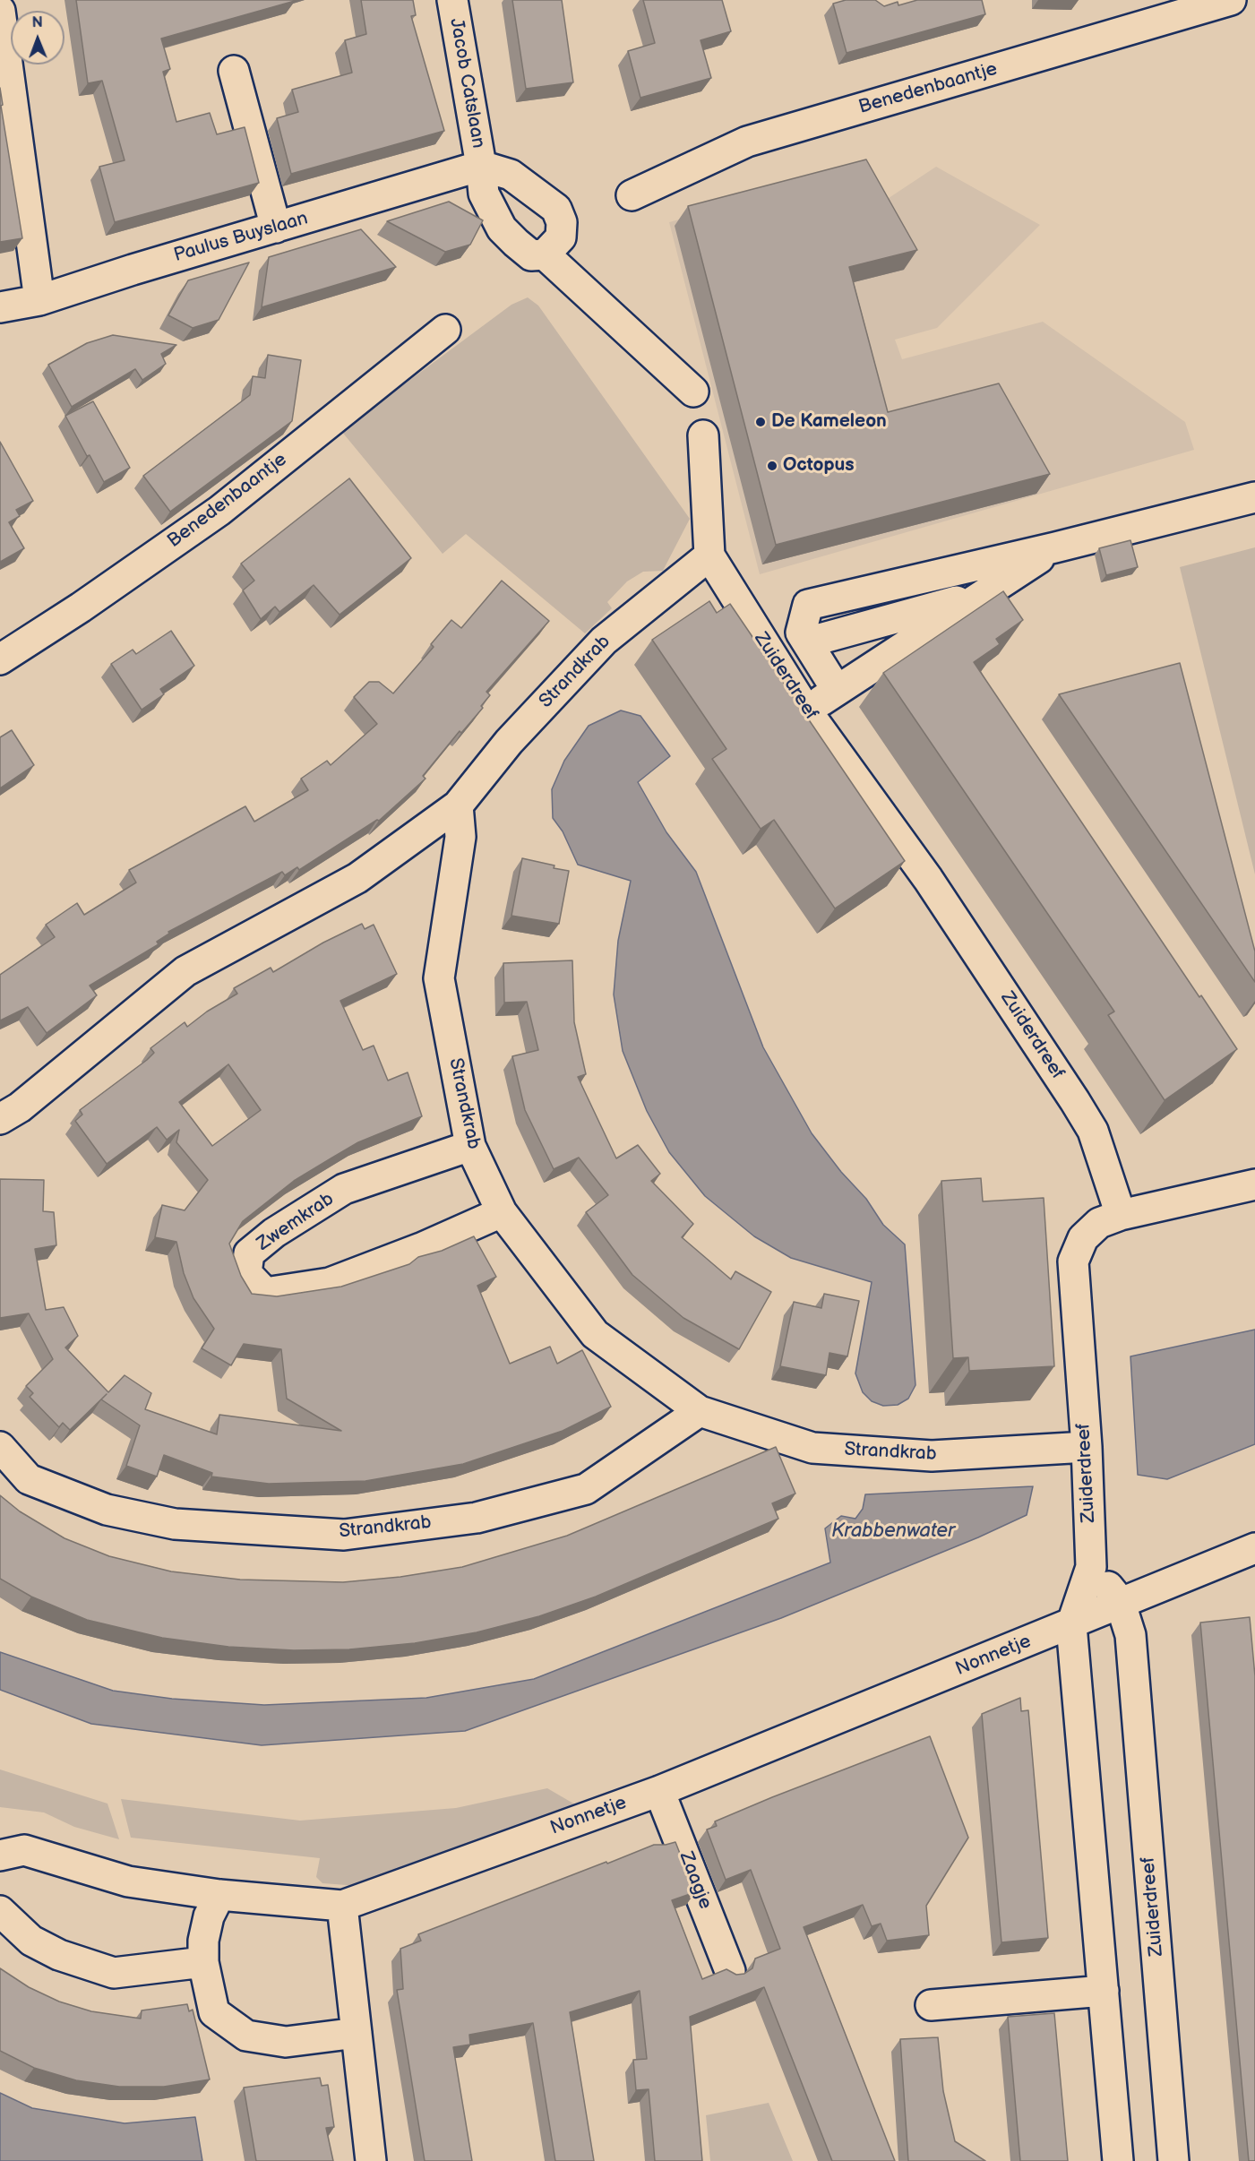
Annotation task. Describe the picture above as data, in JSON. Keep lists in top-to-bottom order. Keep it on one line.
{"streets":{"street":["Jacob Catslaan","Benedenbaantje","Paulus Buyslaan","Strandkrab","Zuiderdreef","Zwemkrab","Nonnetje","Zaagje"]},"crossings":[["Jacob Catslaan","Paulus Buyslaan"],["Strandkrab","Zuiderdreef"],["Strandkrab","Zwemkrab"],["Zuiderdreef","Nonnetje"],["Nonnetje","Zaagje"]],"water":["Krabbenwater"],"places":["De Kameleon","Octopus"],"north":"top"}
